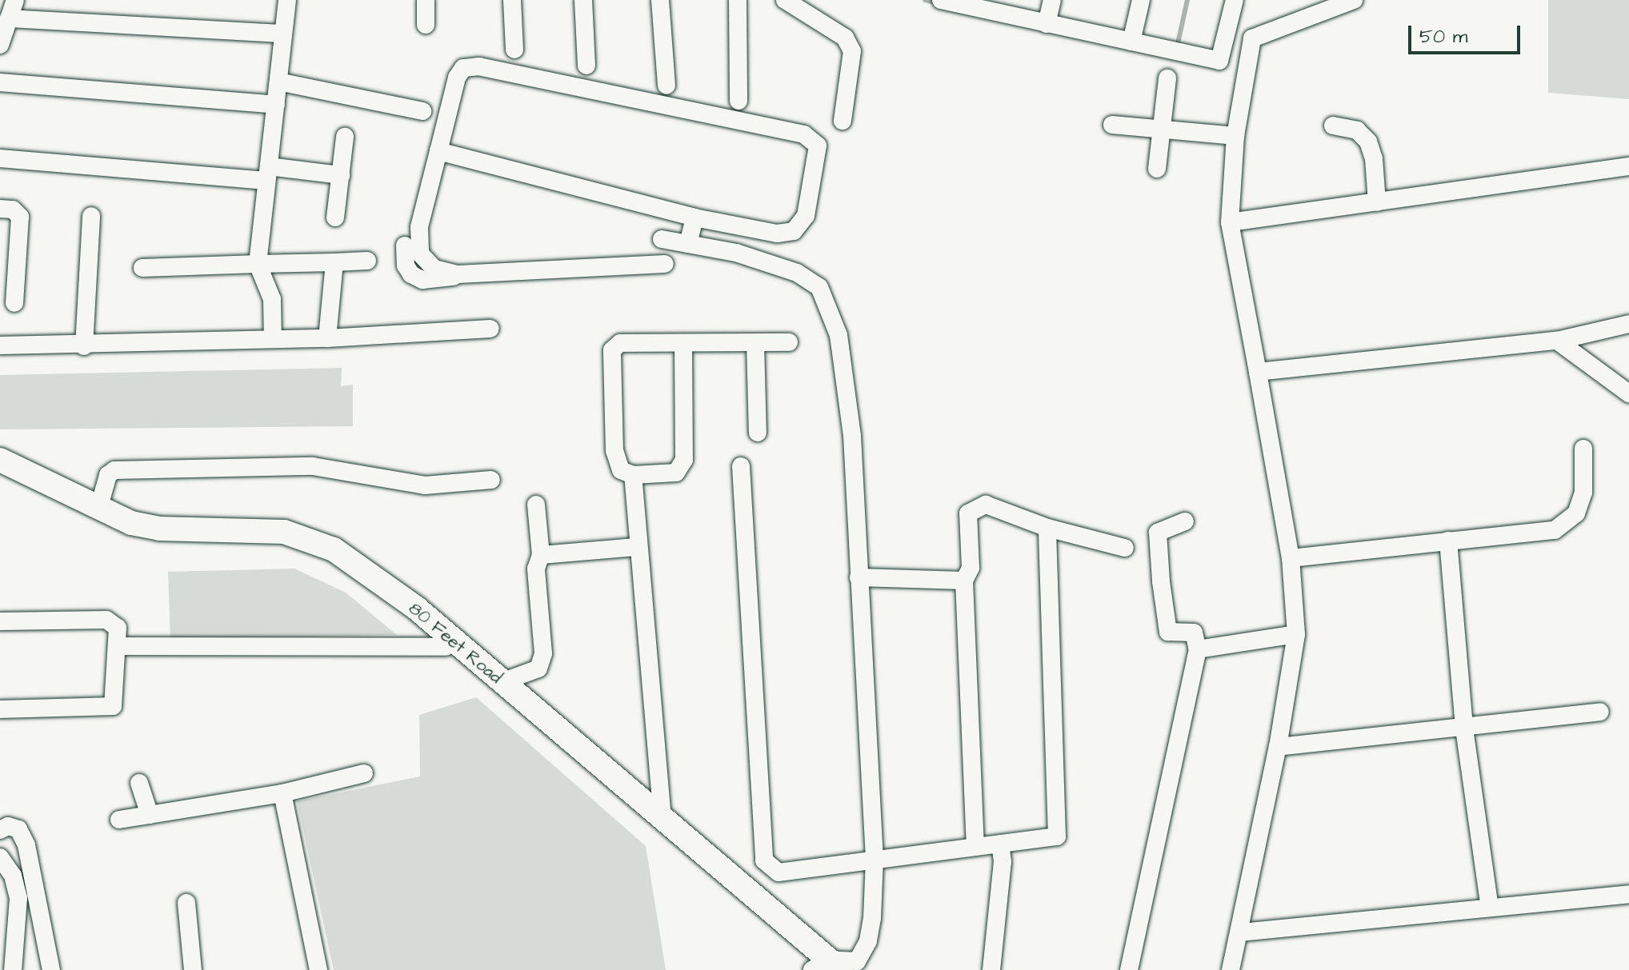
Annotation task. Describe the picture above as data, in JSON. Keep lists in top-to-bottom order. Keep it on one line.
{"streets":{"main road":["80 Feet Road"]},"scale_bar":"50 m"}
